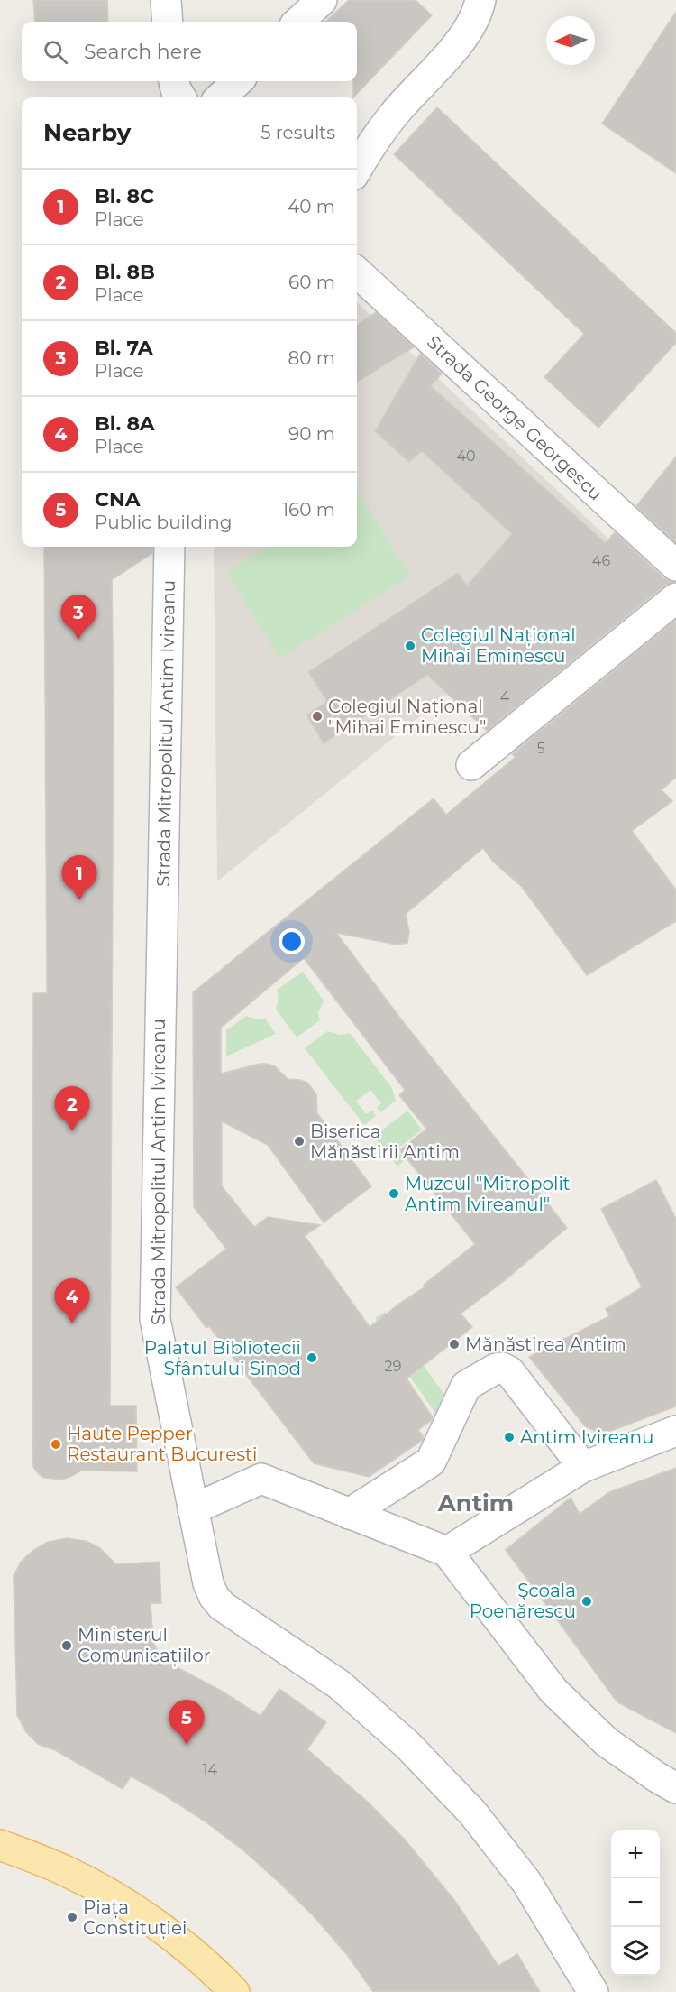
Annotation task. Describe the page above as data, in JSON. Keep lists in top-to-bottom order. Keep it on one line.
{"streets":{"street":["Strada George Georgescu","Strada Mitropolitul Antim Ivireanu"]},"districts":["Antim"],"places":["Colegiul Național Mihai Eminescu","Colegiul Național \"Mihai Eminescu\"","Biserica Mănăstirii Antim","Muzeul \"Mitropolit Antim Ivireanul\"","Mănăstirea Antim","Palatul Bibliotecii Sfântului Sinod","Antim Ivireanu","Haute Pepper Restaurant Bucuresti","Şcoala Poenărescu","Ministerul Comunicațiilor","Piața Constituției"],"house_numbers":["40","46","4","5","29","14"],"north":"left","page":{"search":"Search here","heading":["Nearby","5 results"],"list":[{"mark":"1","name":"Bl. 8C","note":"Place","value":"40 m"},{"mark":"2","name":"Bl. 8B","note":"Place","value":"60 m"},{"mark":"3","name":"Bl. 7A","note":"Place","value":"80 m"},{"mark":"4","name":"Bl. 8A","note":"Place","value":"90 m"},{"mark":"5","name":"CNA","note":"Public building","value":"160 m"}],"pins":["3","1","2","4","5"],"map_buttons":["+","−"]}}
